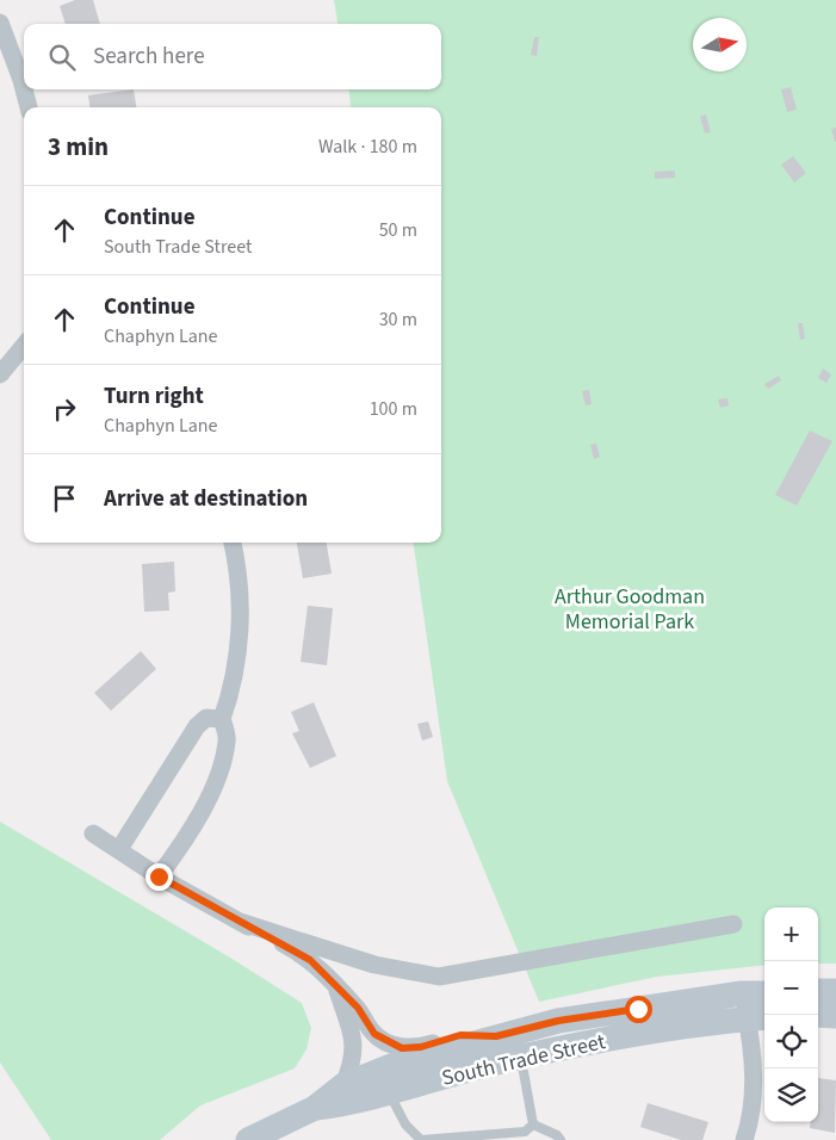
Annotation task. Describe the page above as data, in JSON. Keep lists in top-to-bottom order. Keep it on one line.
{"streets":{"main road":["South Trade Street"]},"parks":["Arthur Goodman Memorial Park"],"north":"right","page":{"search":"Search here","heading":["3 min","Walk · 180 m"],"list":[["Continue","South Trade Street","50 m"],["Continue","Chaphyn Lane","30 m"],["Turn right","Chaphyn Lane","100 m"],"Arrive at destination"],"map_buttons":["+","−"]}}
